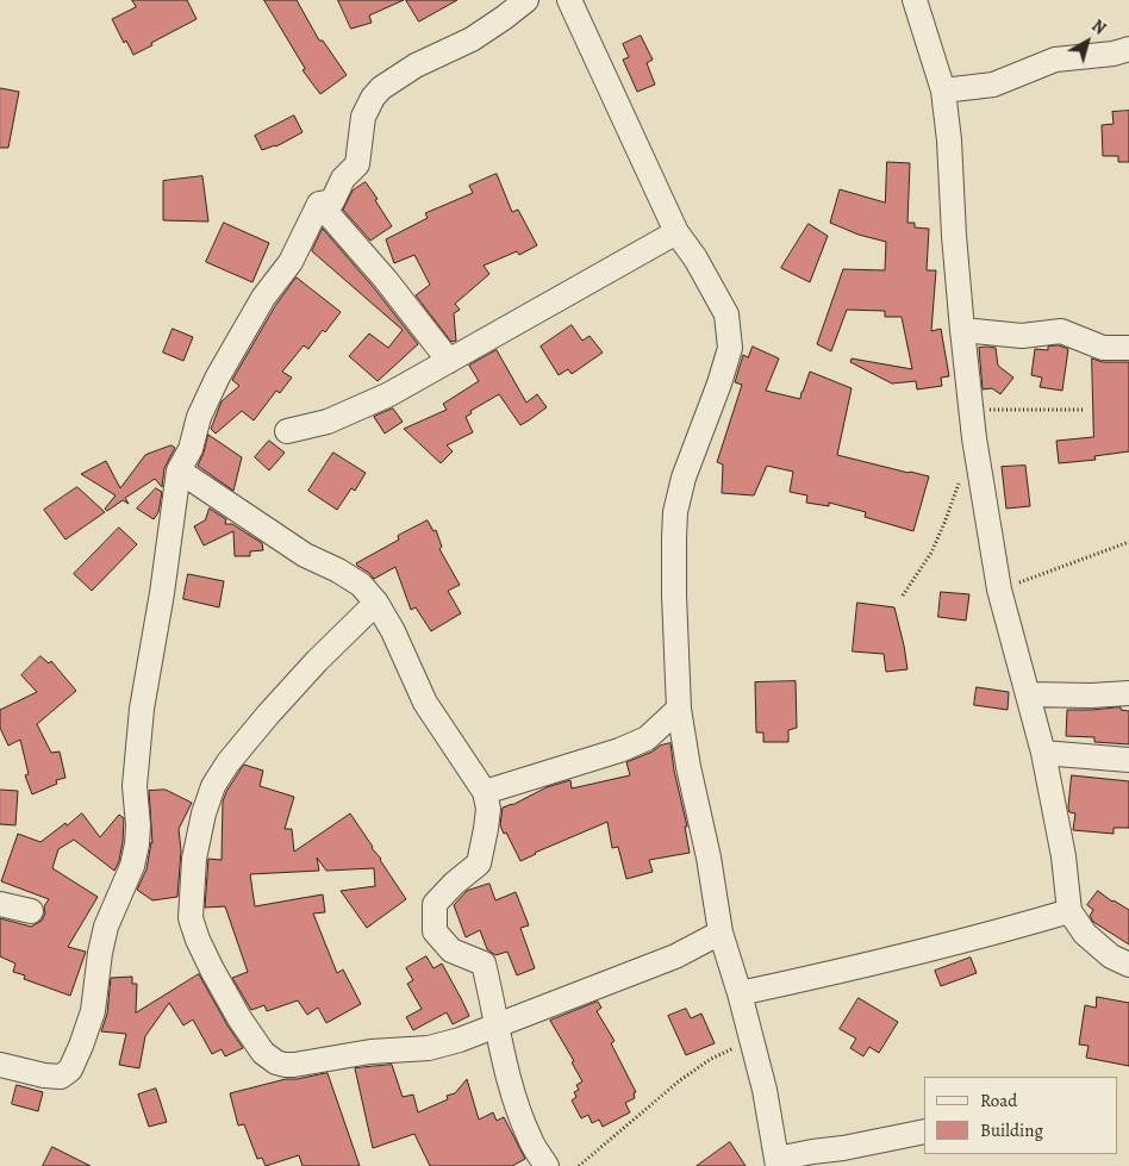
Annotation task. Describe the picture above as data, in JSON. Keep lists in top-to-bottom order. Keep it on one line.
{"legend":["Road","Building"],"north":"top right"}
